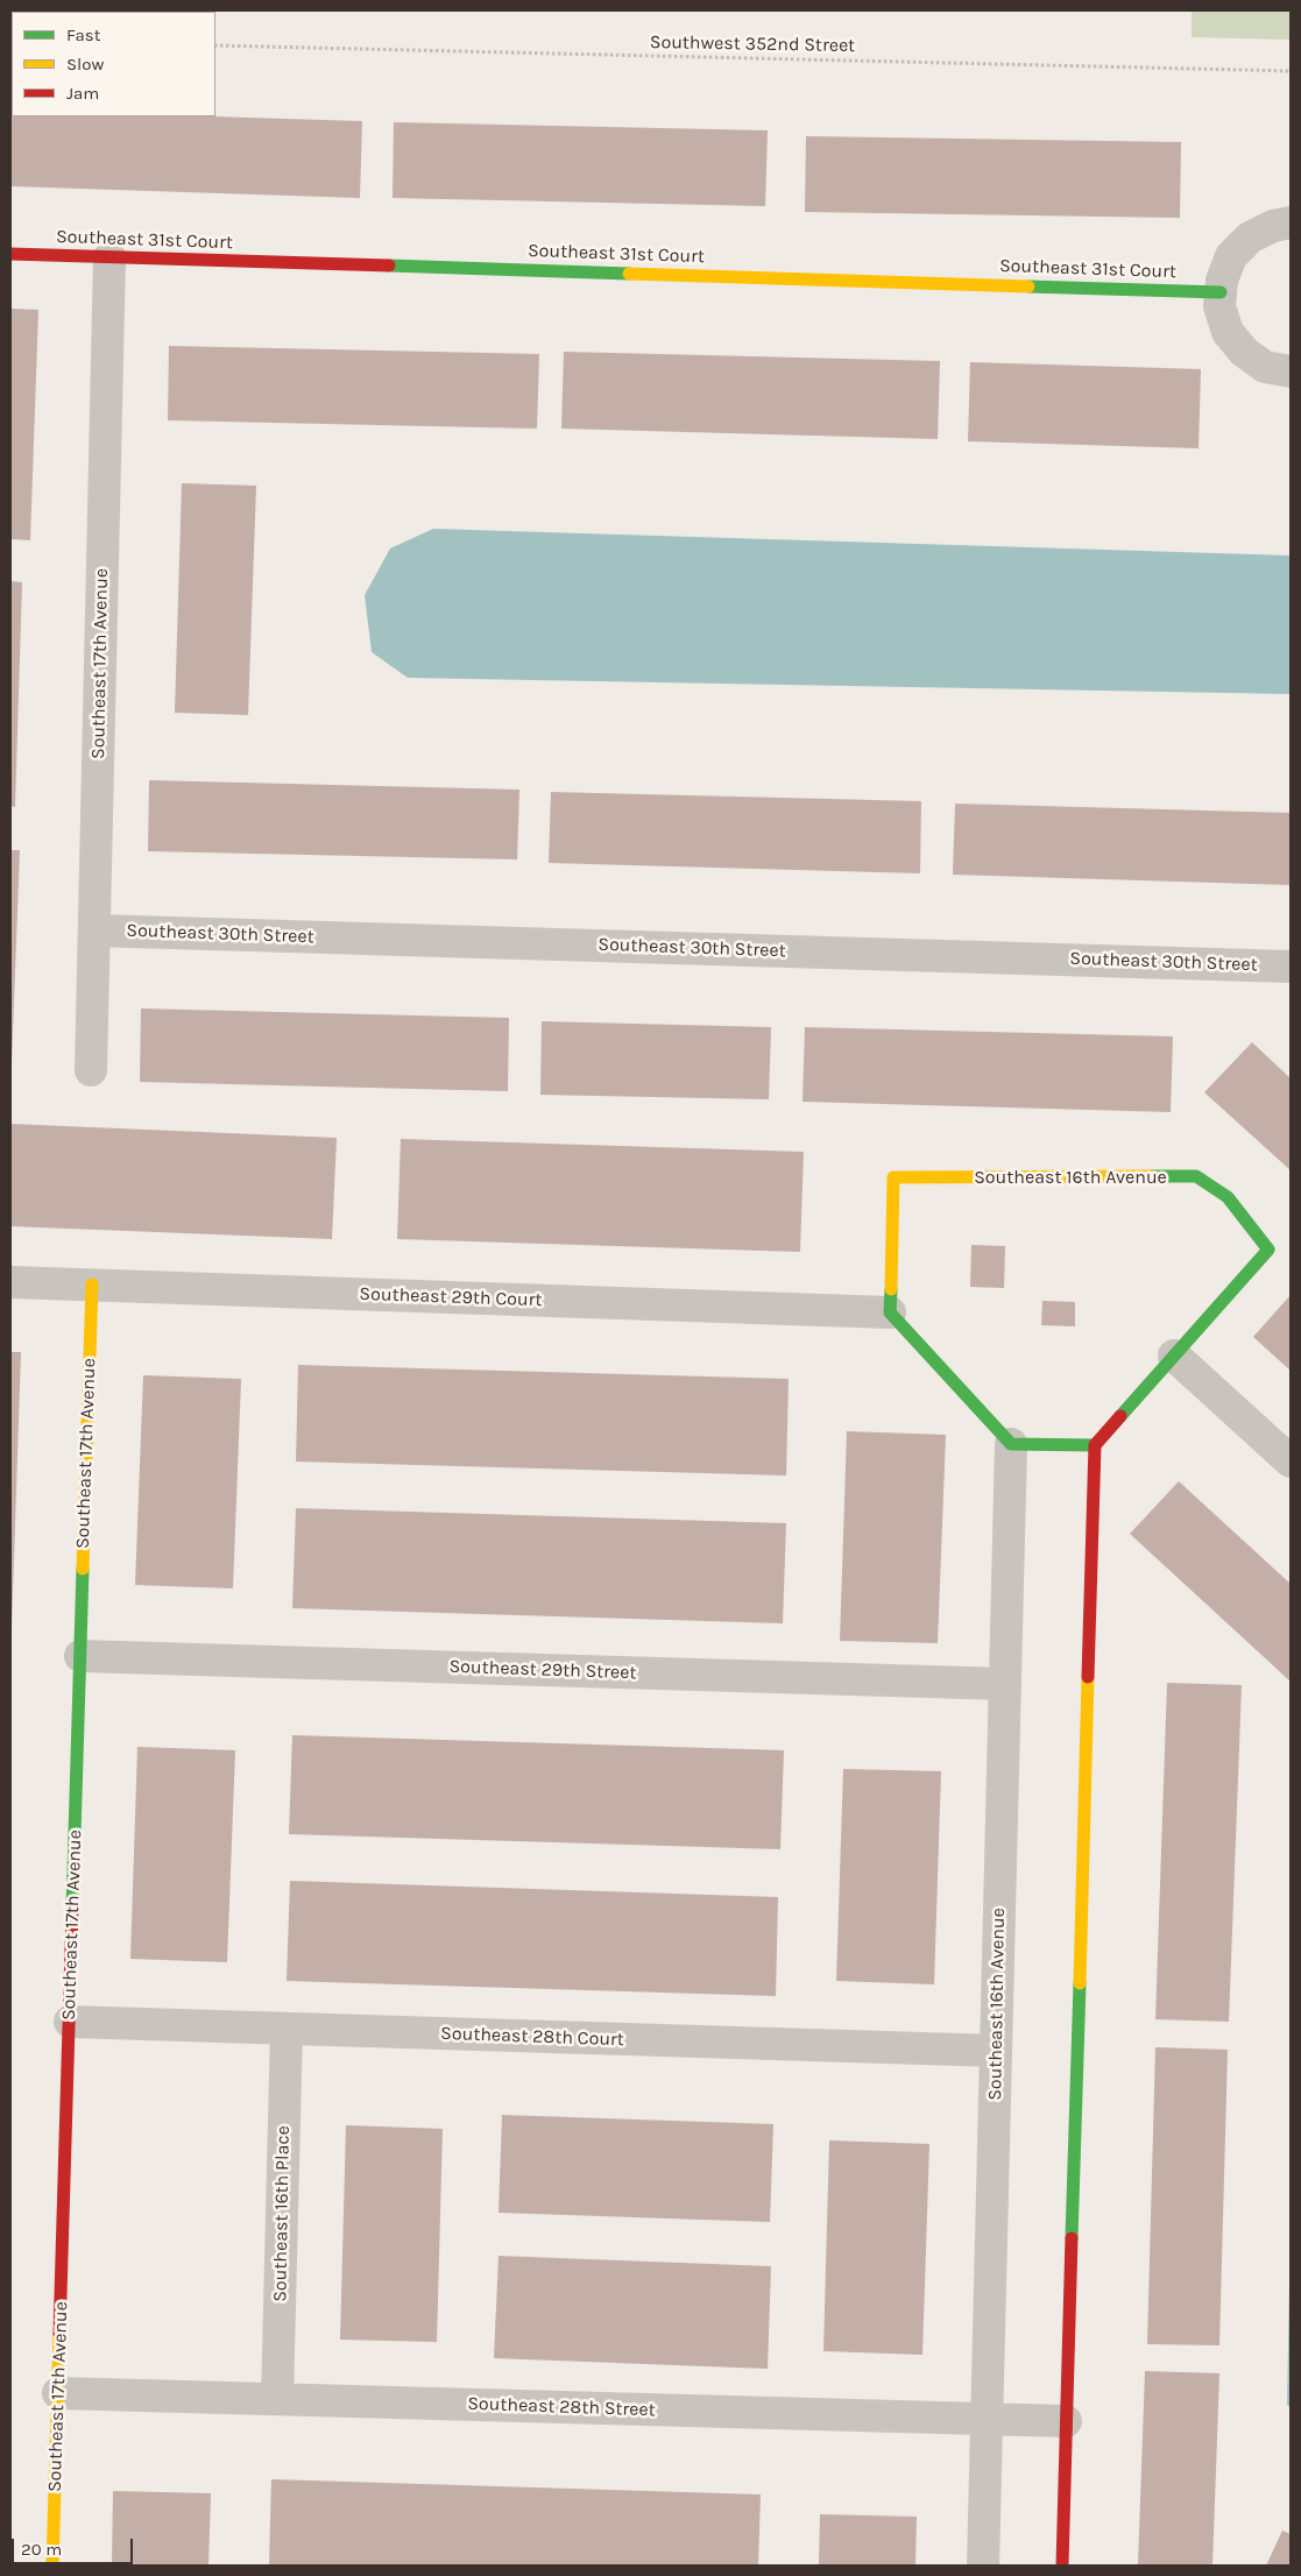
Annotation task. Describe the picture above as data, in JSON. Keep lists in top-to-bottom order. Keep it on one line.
{"streets":{"street":["Southeast 31st Court","Southeast 17th Avenue","Southeast 30th Street","Southeast 16th Avenue","Southeast 29th Court","Southeast 29th Street","Southeast 28th Court","Southeast 16th Place","Southeast 28th Street"],"path":["Southwest 352nd Street"]},"crossings":[["Southeast 31st Court","Southeast 17th Avenue"],["Southeast 17th Avenue","Southeast 30th Street"],["Southeast 17th Avenue","Southeast 29th Court"],["Southeast 17th Avenue","Southeast 29th Street"],["Southeast 17th Avenue","Southeast 28th Court"],["Southeast 17th Avenue","Southeast 28th Street"],["Southeast 16th Avenue","Southeast 29th Court"],["Southeast 16th Avenue","Southeast 29th Street"],["Southeast 16th Avenue","Southeast 28th Court"],["Southeast 16th Avenue","Southeast 28th Street"],["Southeast 28th Court","Southeast 16th Place"],["Southeast 16th Place","Southeast 28th Street"]],"legend":["Fast","Slow","Jam"],"scale_bar":"20 m"}
